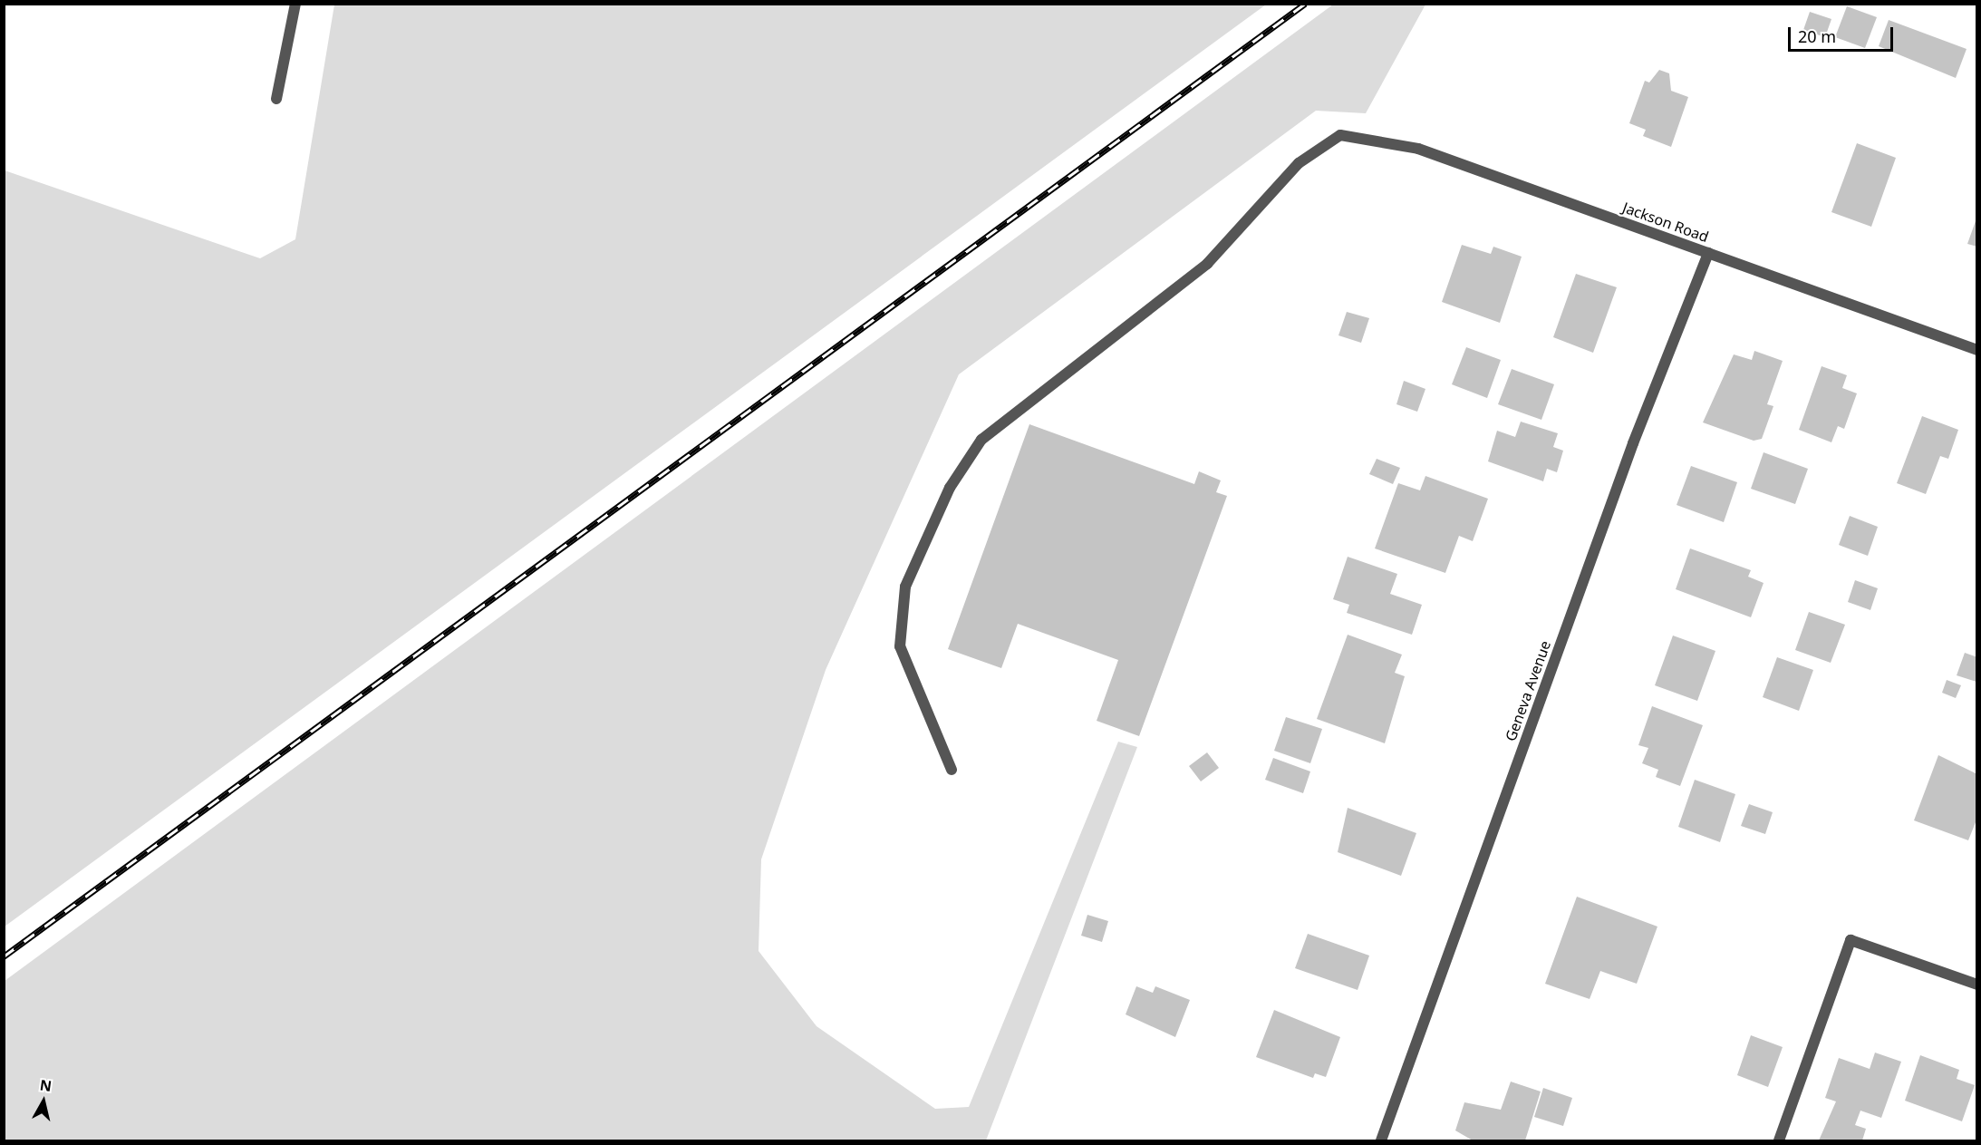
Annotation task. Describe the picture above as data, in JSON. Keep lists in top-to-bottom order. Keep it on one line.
{"streets":{"street":["Jackson Road","Geneva Avenue"]},"crossings":[["Jackson Road","Geneva Avenue"]],"scale_bar":"20 m","north":"top"}
